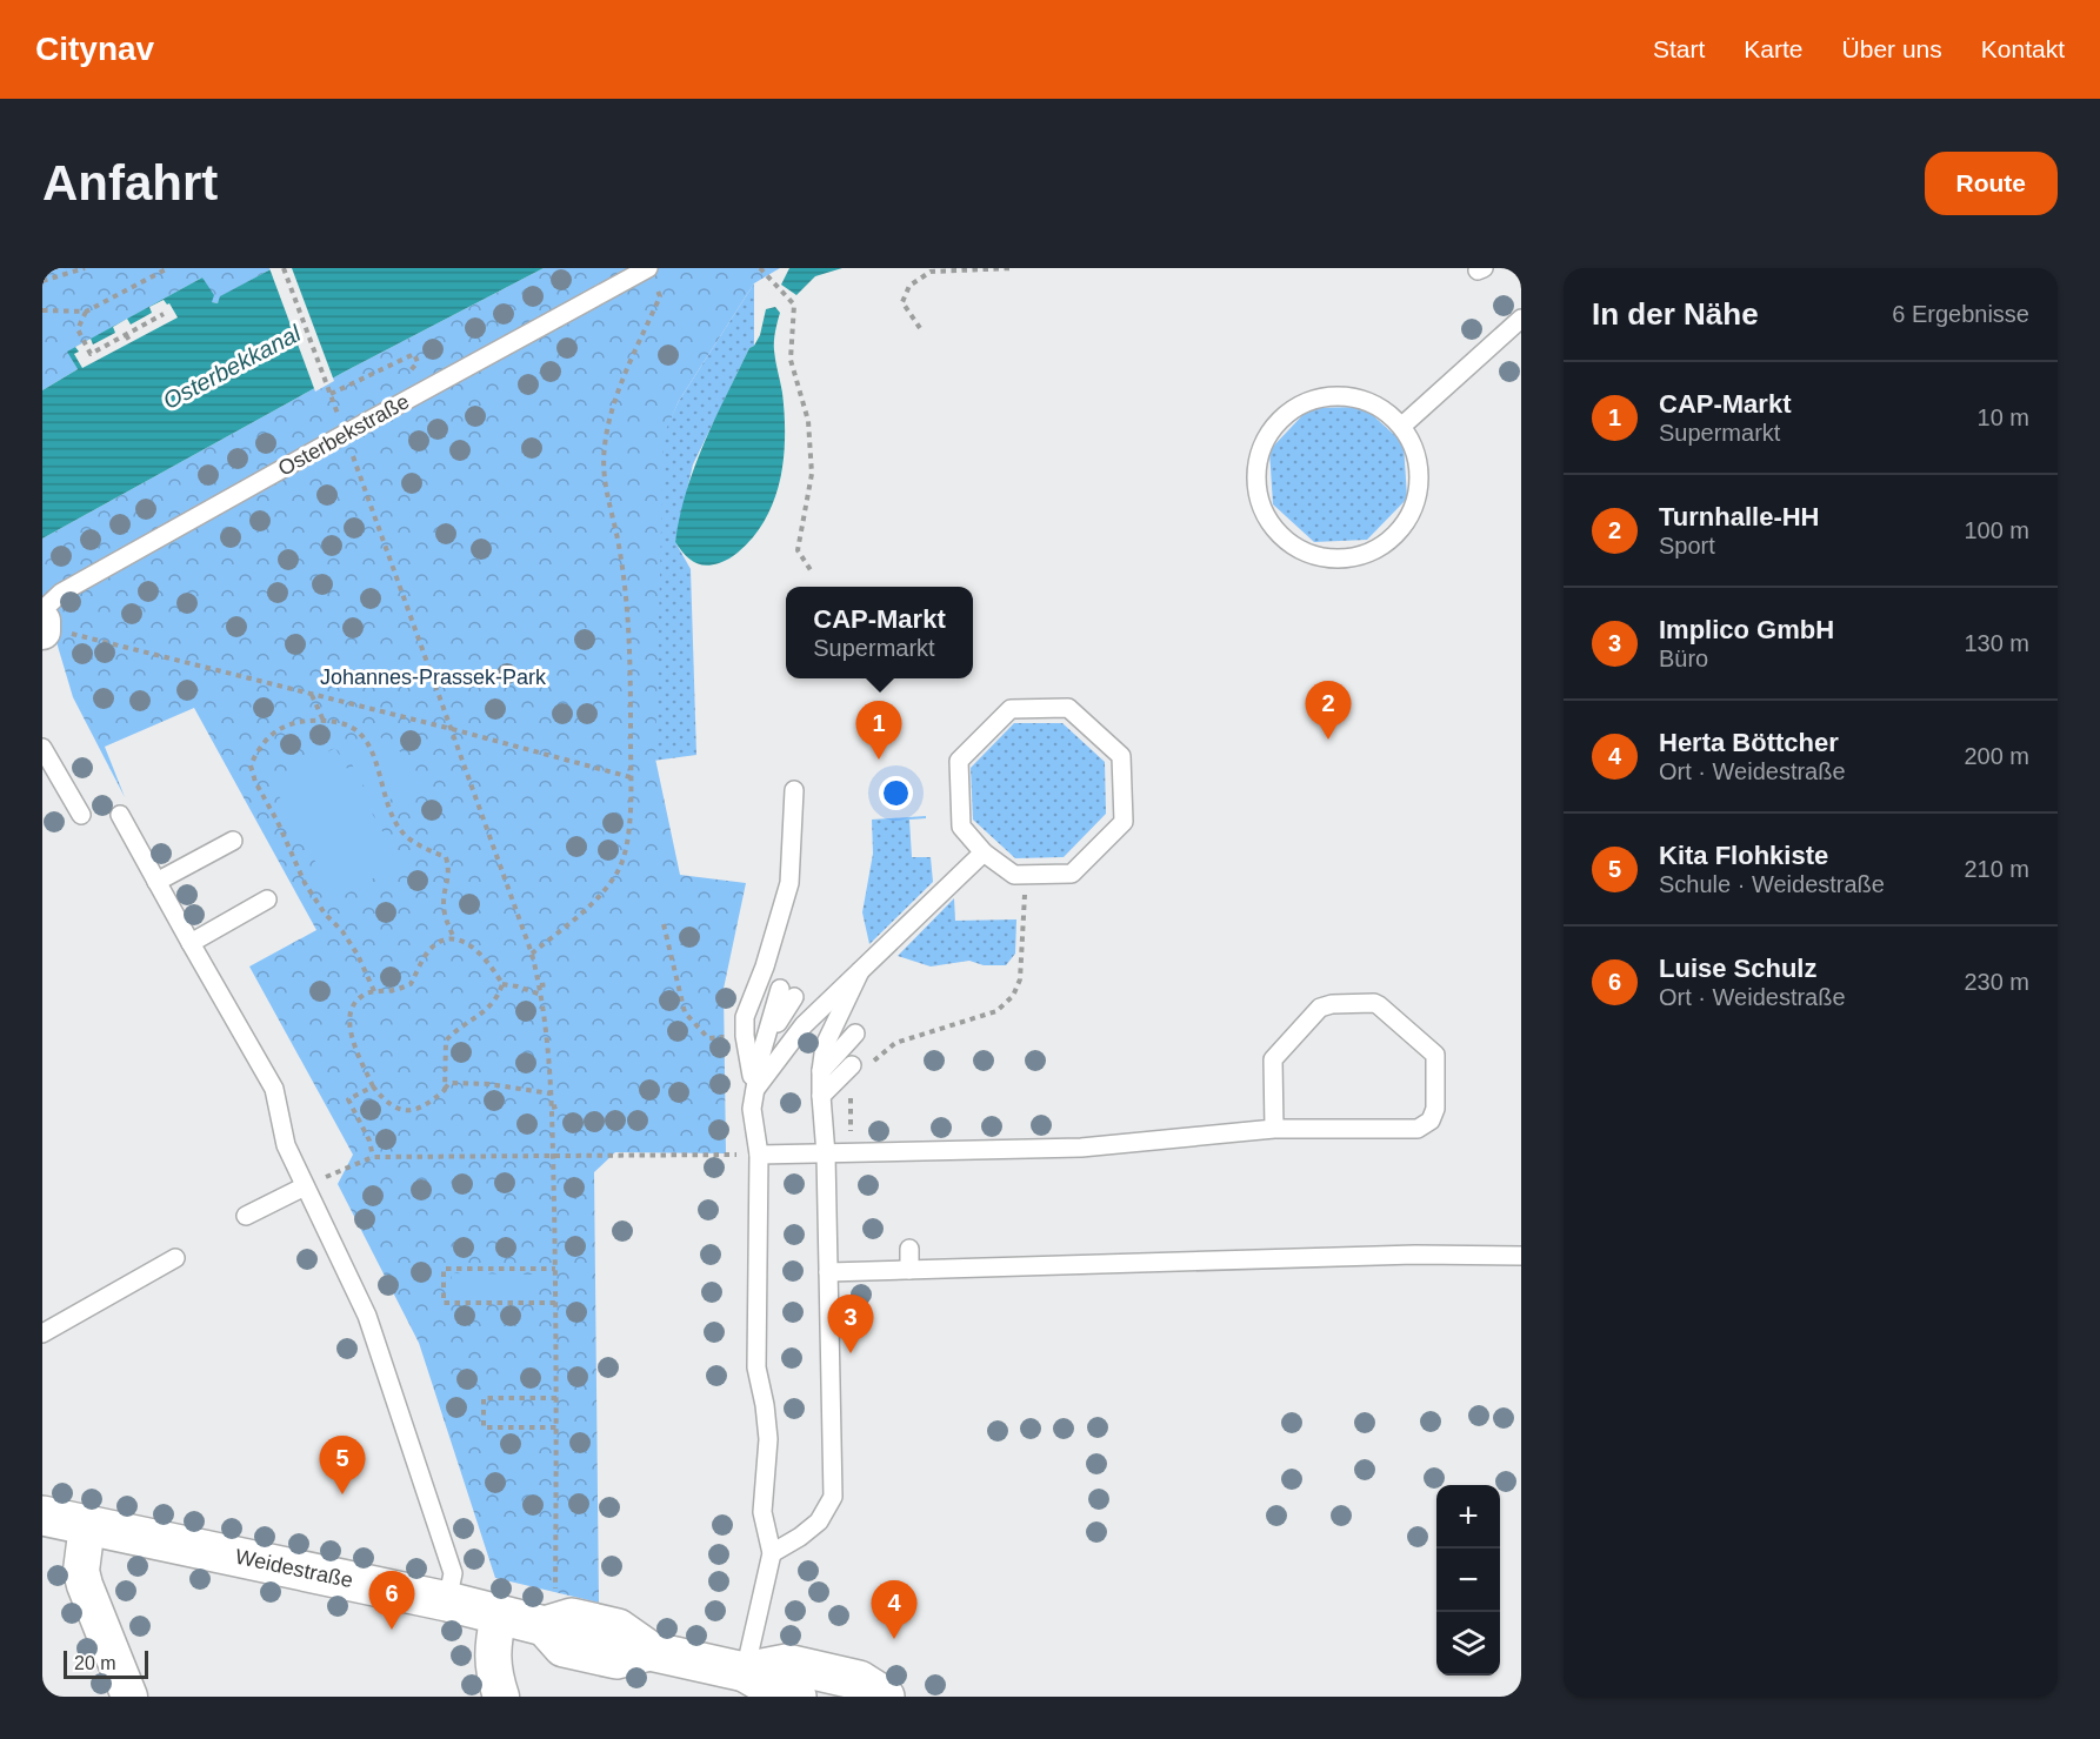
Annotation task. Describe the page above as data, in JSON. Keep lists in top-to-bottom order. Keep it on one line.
{"streets":{"street":["Weidestraße"],"lane":["Osterbekstraße"]},"water":["Osterbekkanal"],"parks":["Johannes-Prassek-Park"],"scale_bar":"20 m","page":{"header":"Citynav","nav":["Start","Karte","Über uns","Kontakt"],"buttons":"Route","title":"Anfahrt","heading":["In der Nähe","6 Ergebnisse"],"list":[{"mark":"1","name":"CAP-Markt","note":"Supermarkt","value":"10 m"},{"mark":"2","name":"Turnhalle-HH","note":"Sport","value":"100 m"},{"mark":"3","name":"Implico GmbH","note":"Büro","value":"130 m"},{"mark":"4","name":"Herta Böttcher","note":"Ort · Weidestraße","value":"200 m"},{"mark":"5","name":"Kita Flohkiste","note":"Schule · Weidestraße","value":"210 m"},{"mark":"6","name":"Luise Schulz","note":"Ort · Weidestraße","value":"230 m"}],"popup":["CAP-Markt","Supermarkt"],"pins":["2","1","3","5","6","4"],"map_buttons":["+","−"],"scale":"20 m"}}
